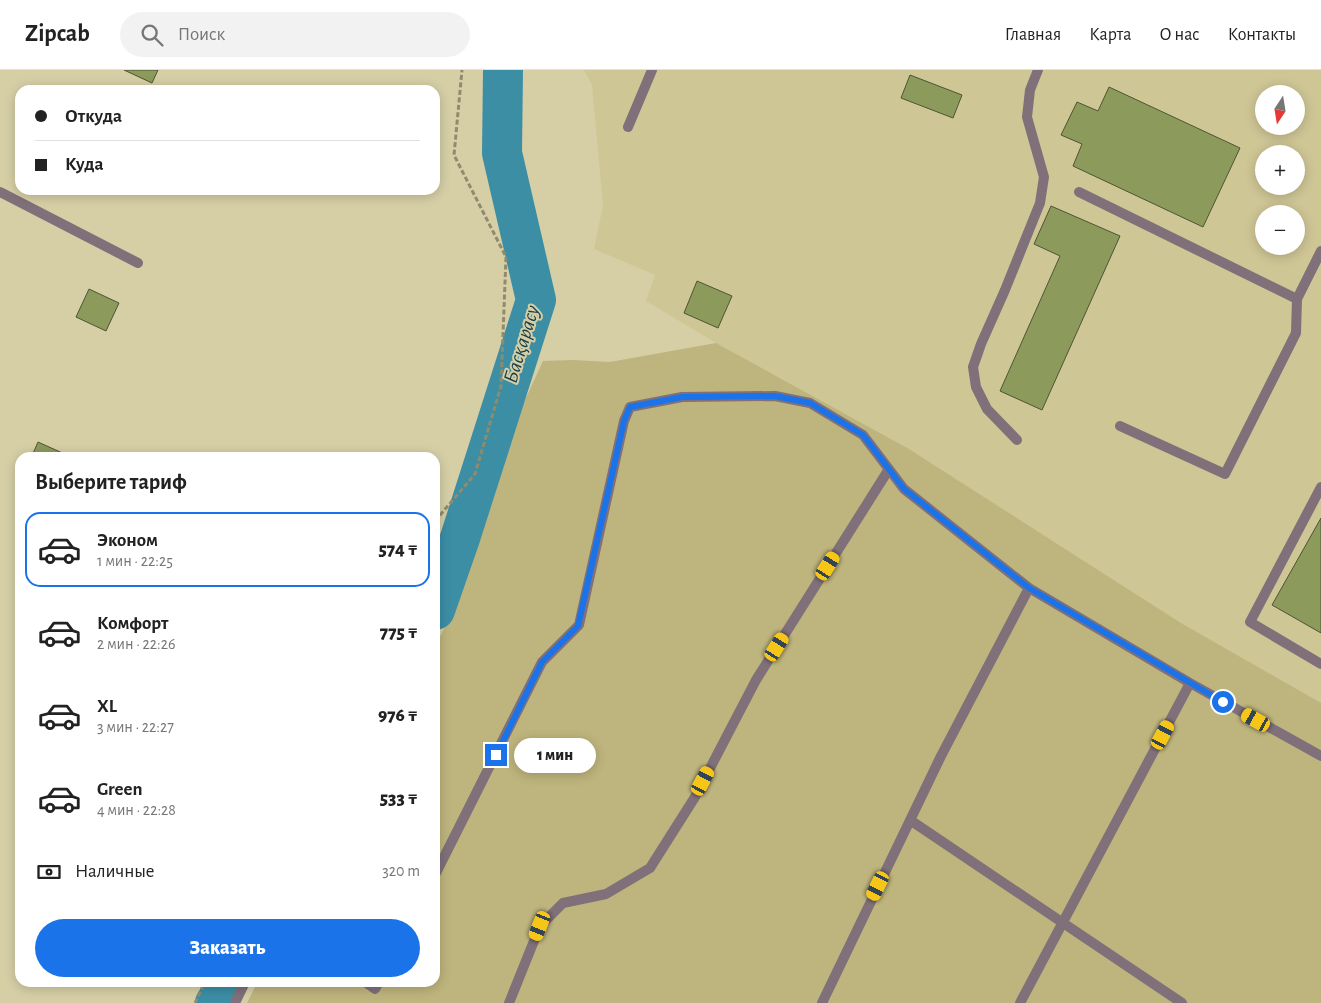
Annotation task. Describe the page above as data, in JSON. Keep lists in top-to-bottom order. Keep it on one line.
{"water":["Басқарасу"],"north":"bottom","page":{"header":"Zipcab","search":"Поиск","nav":["Главная","Карта","О нас","Контакты"],"map_buttons":["+","−"],"banner":["Откуда","Куда"],"heading":"Выберите тариф","list":[{"name":"Эконом","note":"1 мин · 22:25","value":"574 ₸"},{"name":"Комфорт","note":"2 мин · 22:26","value":"775 ₸"},{"name":"XL","note":"3 мин · 22:27","value":"976 ₸"},{"name":"Green","note":"4 мин · 22:28","value":"533 ₸"}],"bubble":"1 мин","pay":["Наличные","320 m"],"buttons":"Заказать"}}
